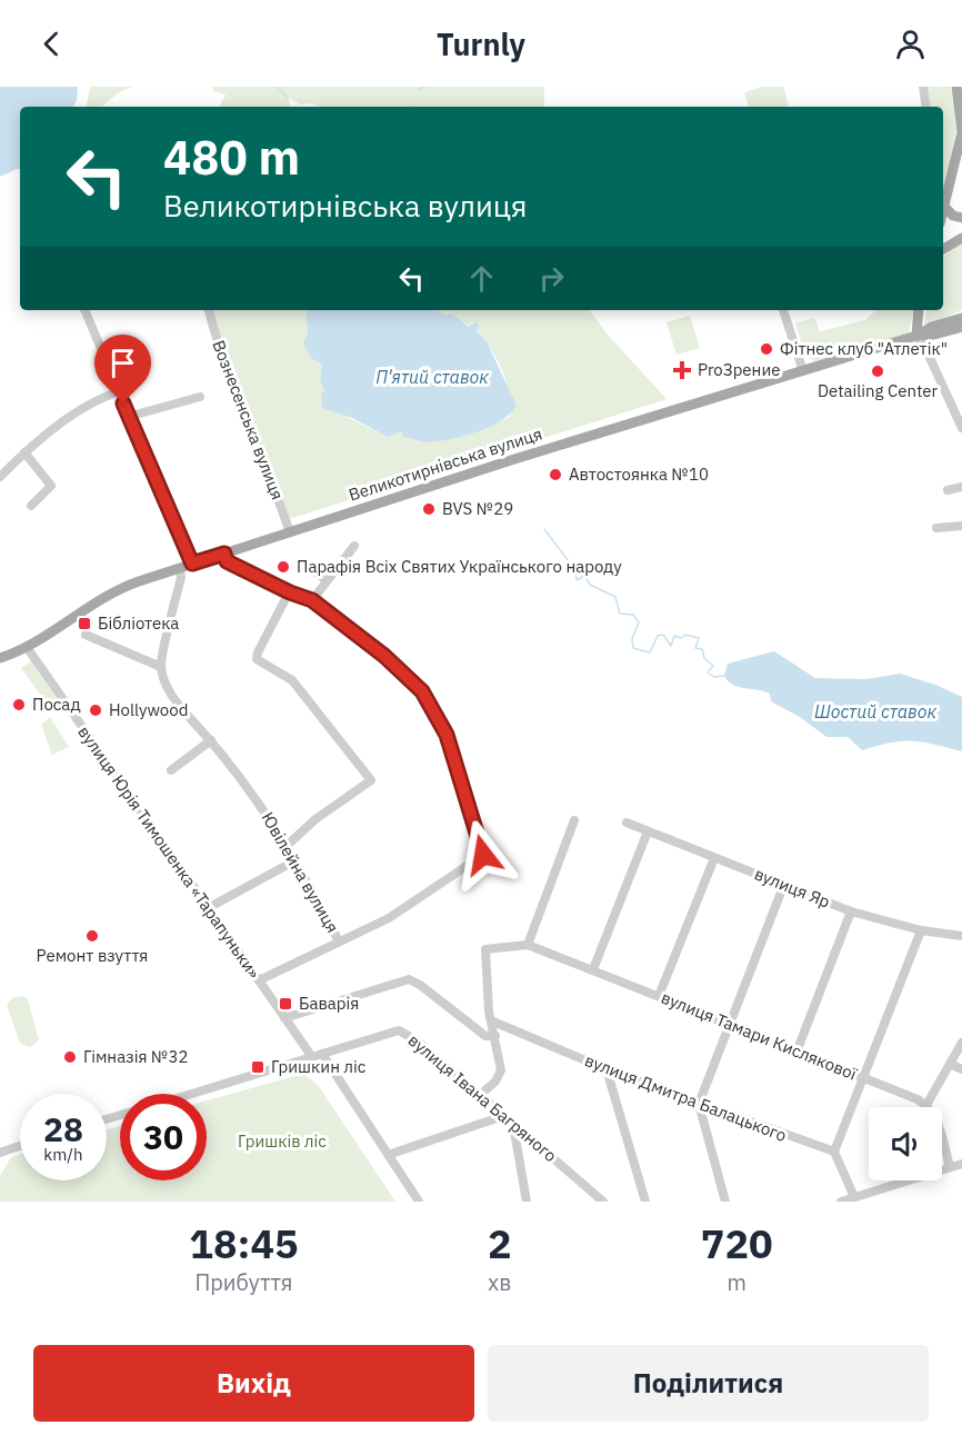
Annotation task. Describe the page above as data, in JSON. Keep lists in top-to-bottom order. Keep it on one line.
{"streets":{"main road":["Великотирнівська вулиця"],"street":["Вознесенська вулиця","вулиця Юрія Тимошенка «Тарапуньки»","Ювілейна вулиця","вулиця Яр","вулиця Тамари Кислякової","вулиця Івана Багряного","вулиця Дмитра Балацького"]},"crossings":[["Вознесенська вулиця","Великотирнівська вулиця"],["Великотирнівська вулиця","вулиця Юрія Тимошенка «Тарапуньки»"],["вулиця Юрія Тимошенка «Тарапуньки»","Ювілейна вулиця"],["вулиця Юрія Тимошенка «Тарапуньки»","вулиця Івана Багряного"]],"water":["П'ятий ставок","Шостий ставок"],"parks":["Гришків ліс"],"places":{"other":["Фітнес клуб \"Атлетік\"","Detailing Center","Автостоянка №10","BVS №29","Парафія Всіх Святих Українського народу","Посад","Hollywood","Ремонт взуття","Гімназія №32"],"health":["ProЗрение"],"transit":["Бібліотека","Баварія","Гришкин ліс"]},"page":{"header":"Turnly","turn":["480 m","Великотирнівська вулиця"],"speed":"28 km/h","limit":"30","eta":["18:45","Прибуття","2","хв","720","m"],"buttons":["Вихід","Поділитися"]}}
